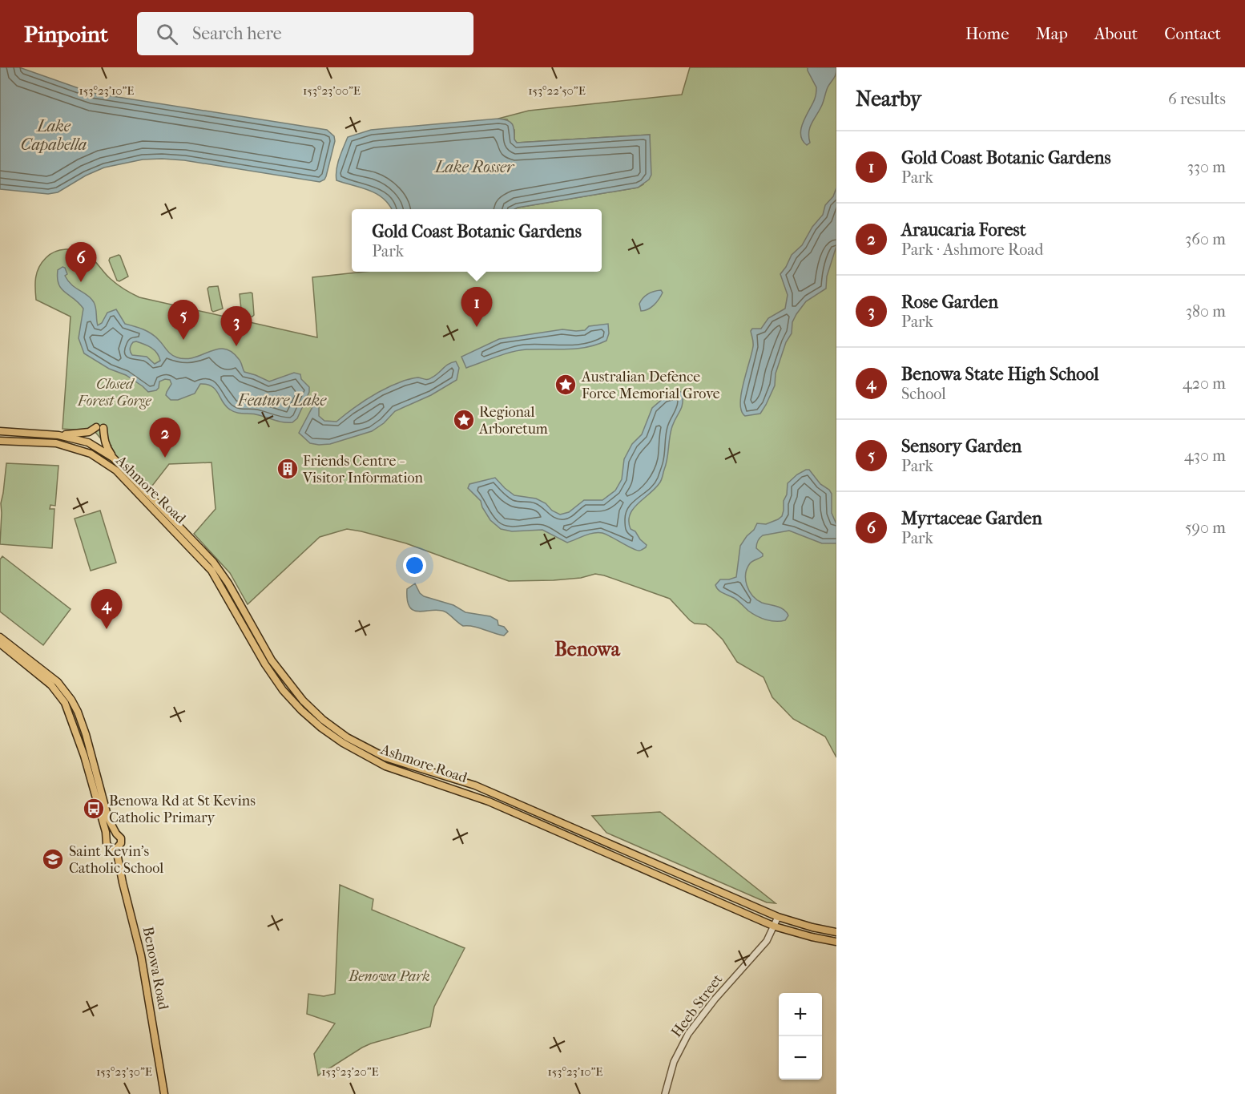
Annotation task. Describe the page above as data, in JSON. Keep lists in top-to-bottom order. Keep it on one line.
{"streets":{"main road":["Ashmore Road","Benowa Road"],"street":["Heeb Street"]},"crossings":[["Ashmore Road","Heeb Street"]],"districts":["Benowa"],"water":["Lake Capabella","Lake Rosser","Feature Lake"],"parks":["Closed Forest Gorge","Benowa Park"],"places":{"place":["Australian Defence Force Memorial Grove","Regional Arboretum"],"building":["Friends Centre - Visitor Information"],"bus stop":["Benowa Rd at St Kevins Catholic Primary"],"school or university":["Saint Kevin's Catholic School"]},"page":{"header":"Pinpoint","search":"Search here","nav":["Home","Map","About","Contact"],"heading":["Nearby","6 results"],"list":[{"mark":"1","name":"Gold Coast Botanic Gardens","note":"Park","value":"330 m"},{"mark":"2","name":"Araucaria Forest","note":"Park · Ashmore Road","value":"360 m"},{"mark":"3","name":"Rose Garden","note":"Park","value":"380 m"},{"mark":"4","name":"Benowa State High School","note":"School","value":"420 m"},{"mark":"5","name":"Sensory Garden","note":"Park","value":"430 m"},{"mark":"6","name":"Myrtaceae Garden","note":"Park","value":"590 m"}],"popup":["Gold Coast Botanic Gardens","Park"],"pins":["6","1","5","3","2","4"],"map_buttons":["+","−"]},"coordinates":["153°23'10\"E","153°23'00\"E","153°22'50\"E","153°23'30\"E","153°23'20\"E"]}
